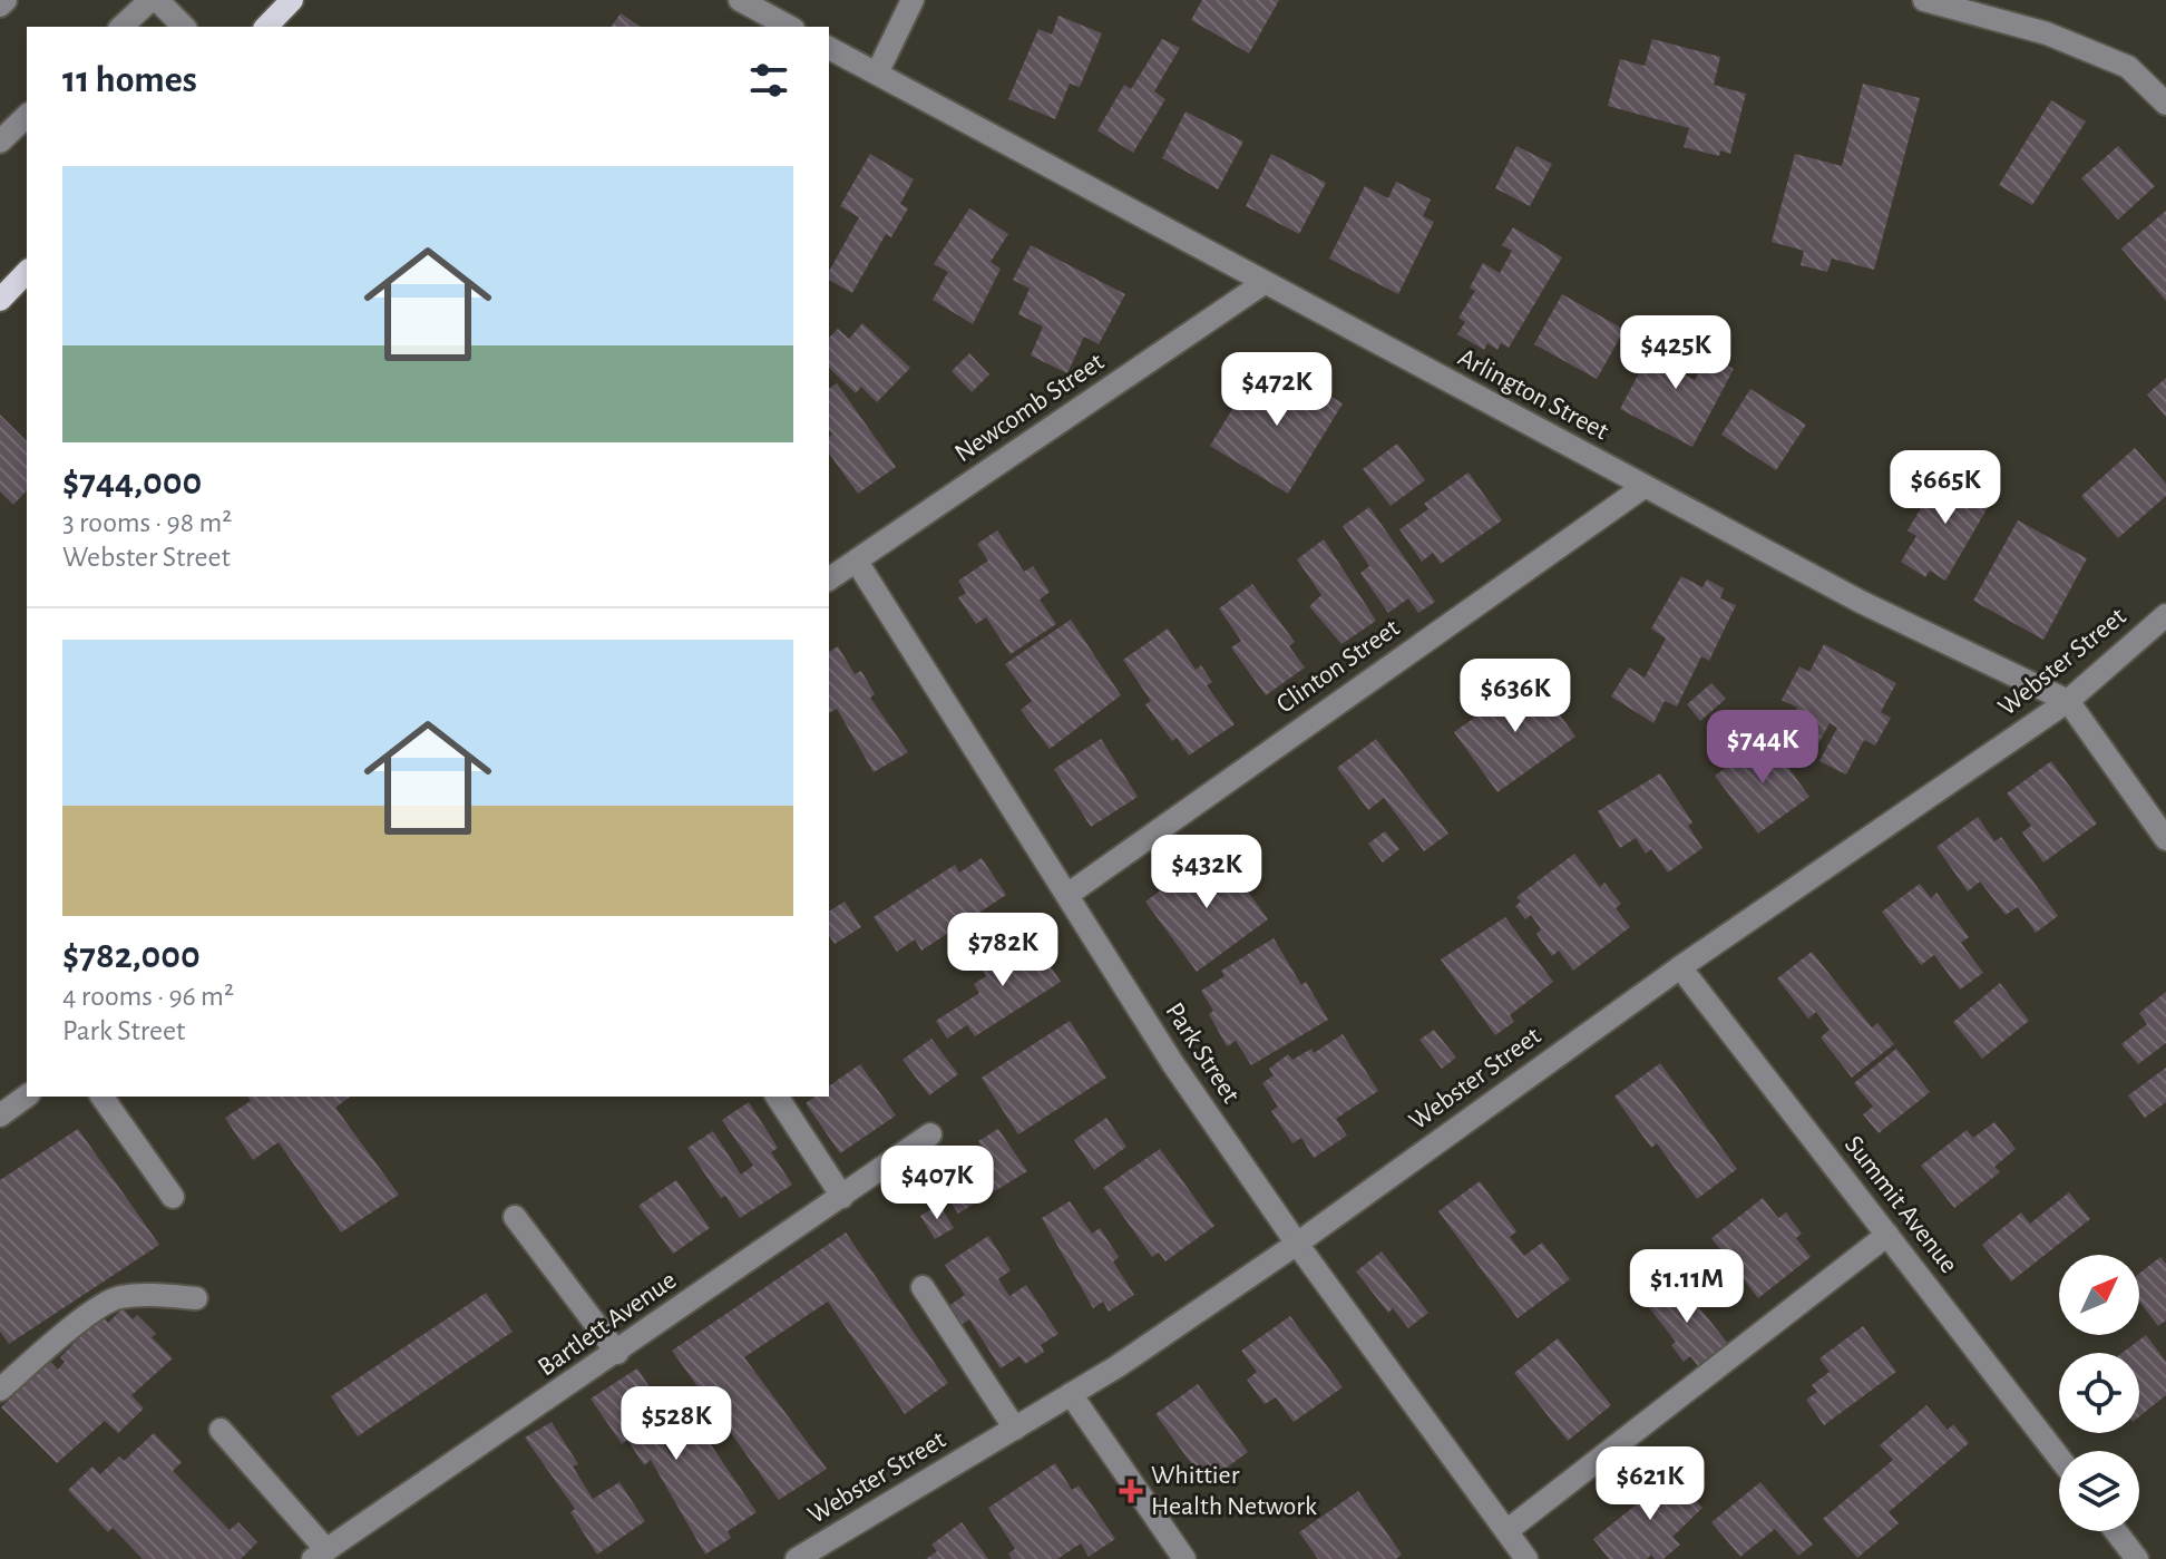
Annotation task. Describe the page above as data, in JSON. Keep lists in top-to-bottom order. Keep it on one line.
{"streets":{"street":["Arlington Street","Newcomb Street","Webster Street","Clinton Street","Park Street","Summit Avenue","Bartlett Avenue"]},"crossings":[["Arlington Street","Newcomb Street"],["Arlington Street","Webster Street"],["Arlington Street","Clinton Street"],["Newcomb Street","Park Street"],["Webster Street","Park Street"],["Webster Street","Summit Avenue"],["Clinton Street","Park Street"]],"places":{"health":["Whittier Health Network"]},"north":"top right","page":{"heading":"11 homes","list":[{"name":"$744,000","note":"3 rooms · 98 m² · Webster Street"},{"name":"$782,000","note":"4 rooms · 96 m² · Park Street"}],"price":["$425K","$472K","$665K","$636K","$744K","$432K","$782K","$407K","$1.11M","$528K","$621K"]}}
